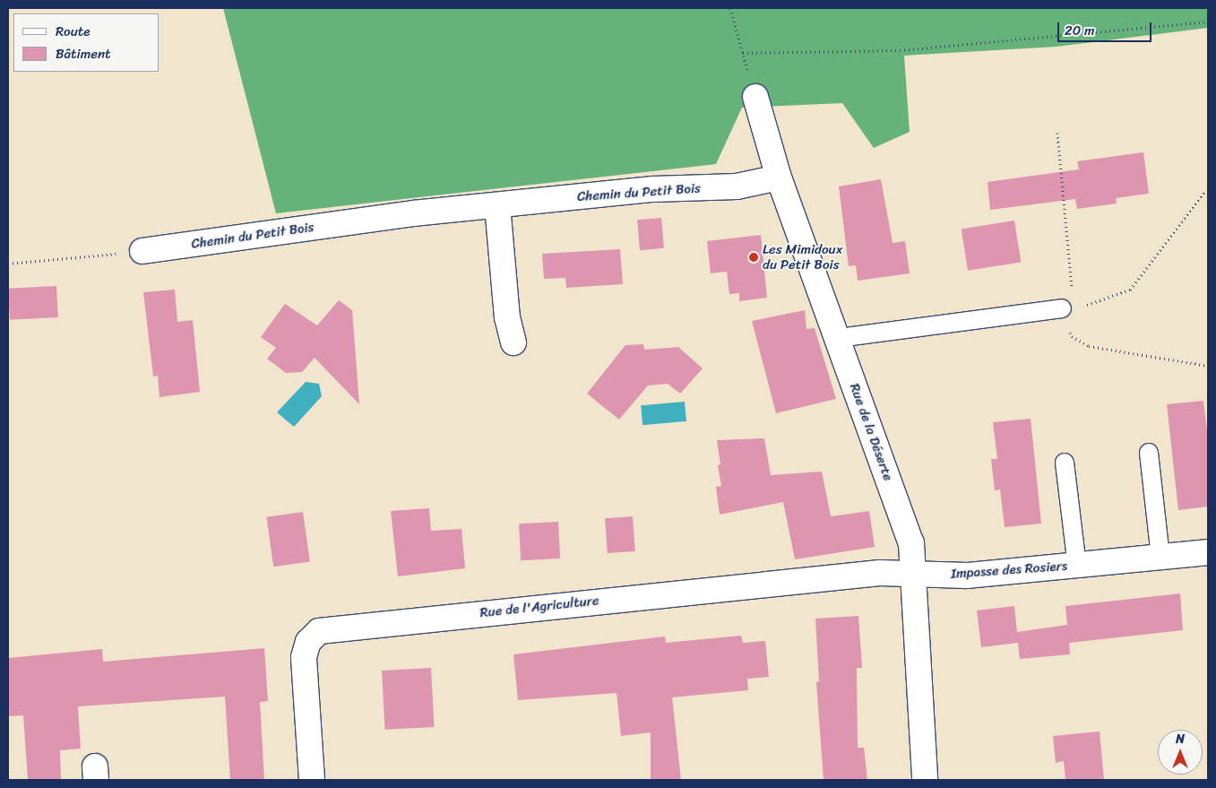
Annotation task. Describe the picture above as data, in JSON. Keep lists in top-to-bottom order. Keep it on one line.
{"streets":{"street":["Chemin du Petit Bois","Rue de la Déserte","Impasse des Rosiers","Rue de l'Agriculture"]},"crossings":[["Chemin du Petit Bois","Rue de la Déserte"],["Rue de la Déserte","Impasse des Rosiers"],["Rue de la Déserte","Rue de l'Agriculture"],["Impasse des Rosiers","Rue de l'Agriculture"]],"places":["Les Mimidoux du Petit Bois"],"legend":["Route","Bâtiment"],"scale_bar":"20 m","north":"top"}
